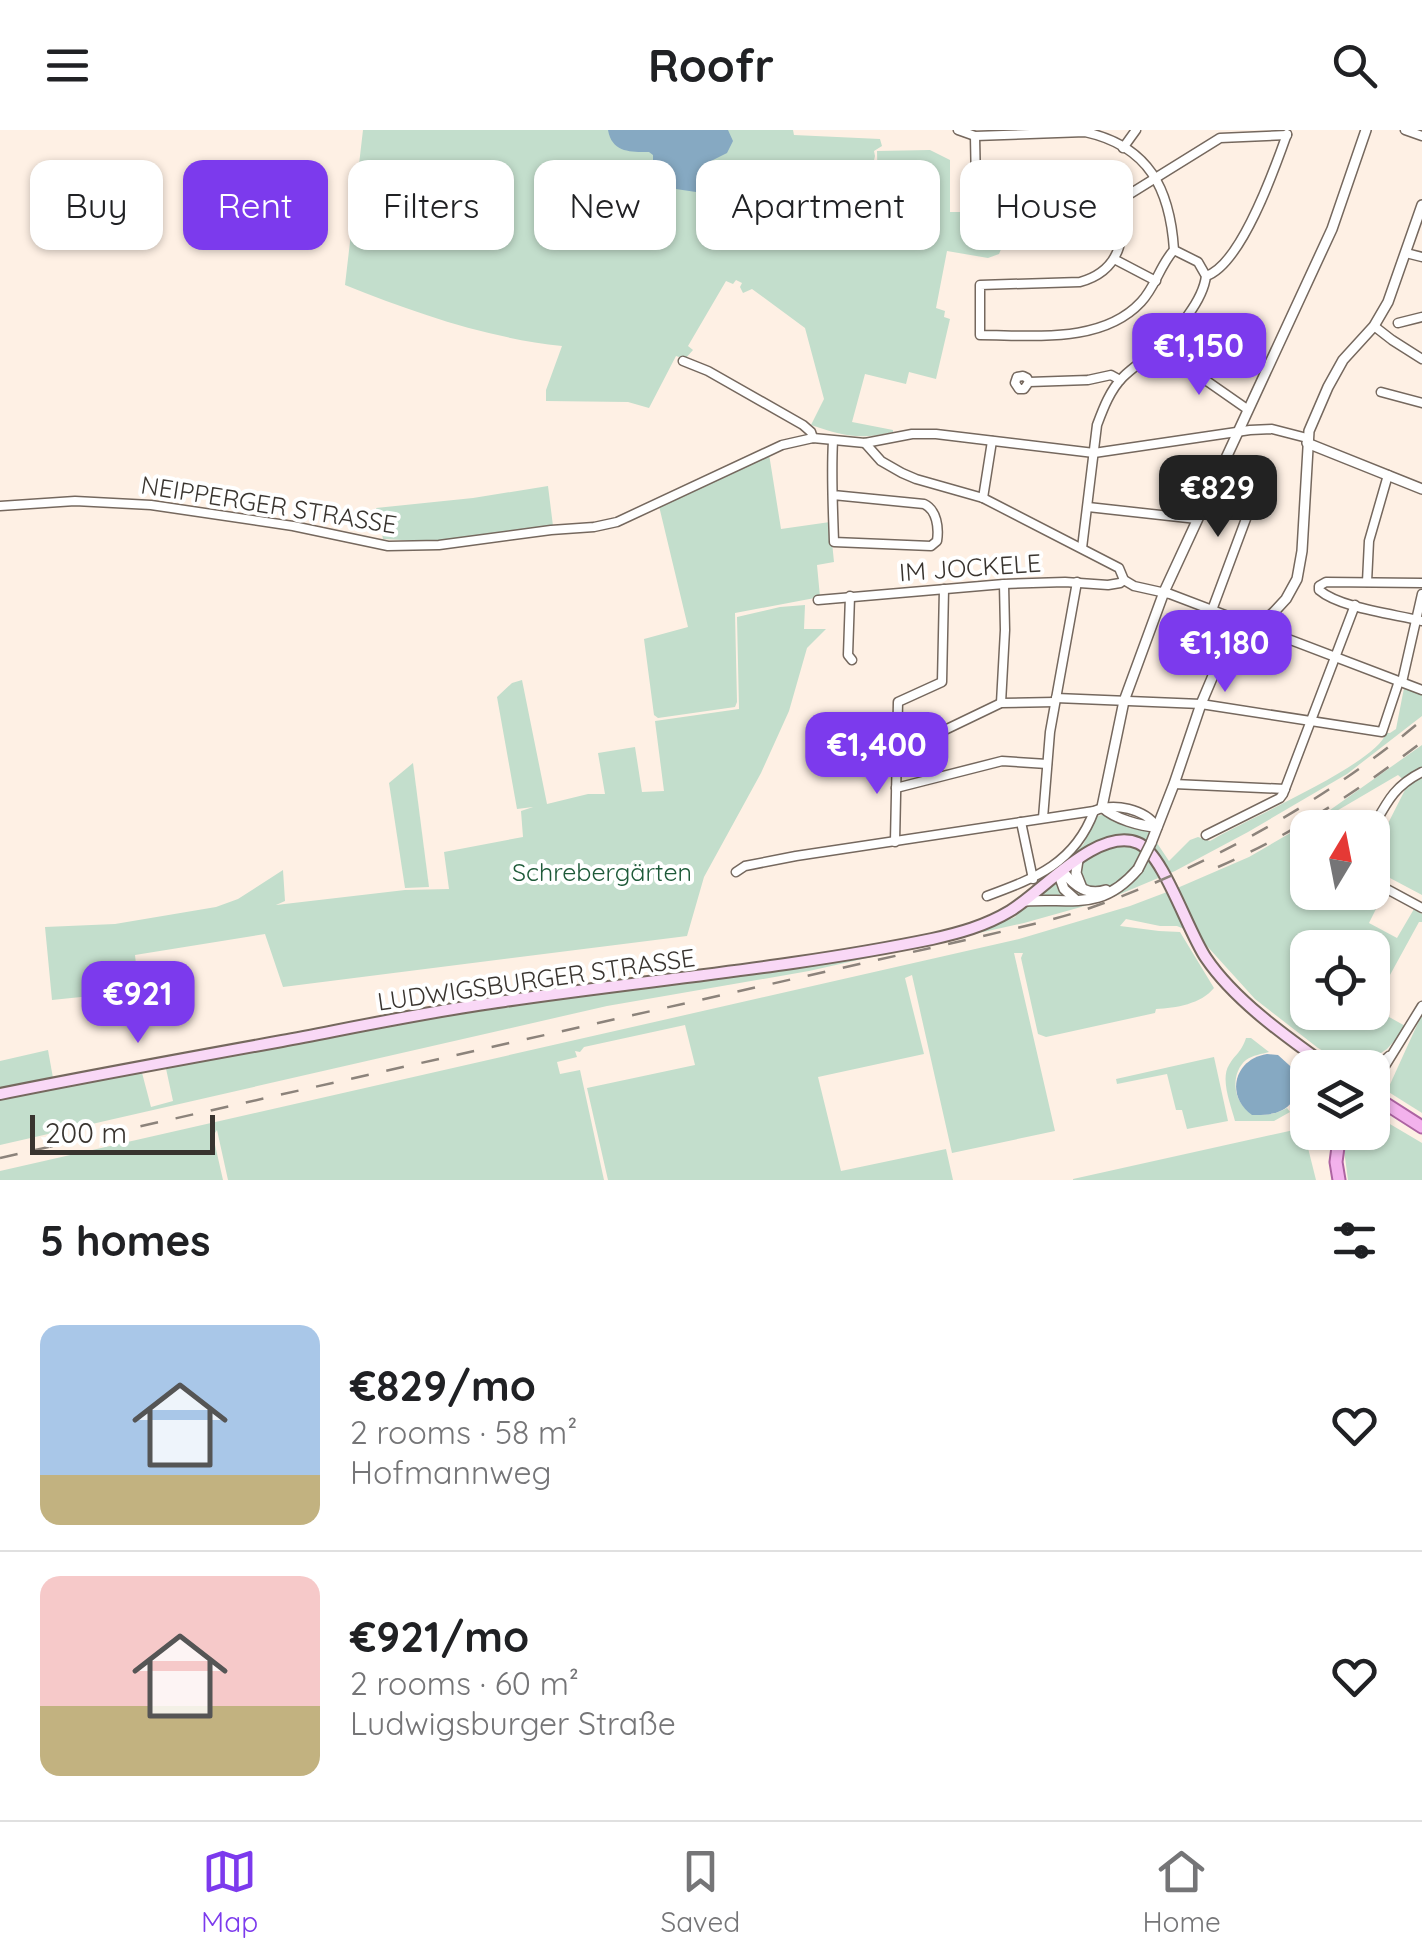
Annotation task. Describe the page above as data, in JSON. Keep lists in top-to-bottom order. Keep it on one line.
{"streets":{"main road":["LUDWIGSBURGER STRASSE"],"street":["NEIPPERGER STRASSE","IM JOCKELE"]},"parks":["Schrebergärten"],"scale_bar":"200 m","north":"top","page":{"header":"Roofr","chip":["Buy","Rent","Filters","New","Apartment","House"],"price":["€1,150","€829","€1,180","€1,400","€921"],"scale":"200 m","heading":"5 homes","list":[{"name":"€829/mo","note":"2 rooms · 58 m² · Hofmannweg"},{"name":"€921/mo","note":"2 rooms · 60 m² · Ludwigsburger Straße"}],"tabs":["Map","Saved","Home"]}}
